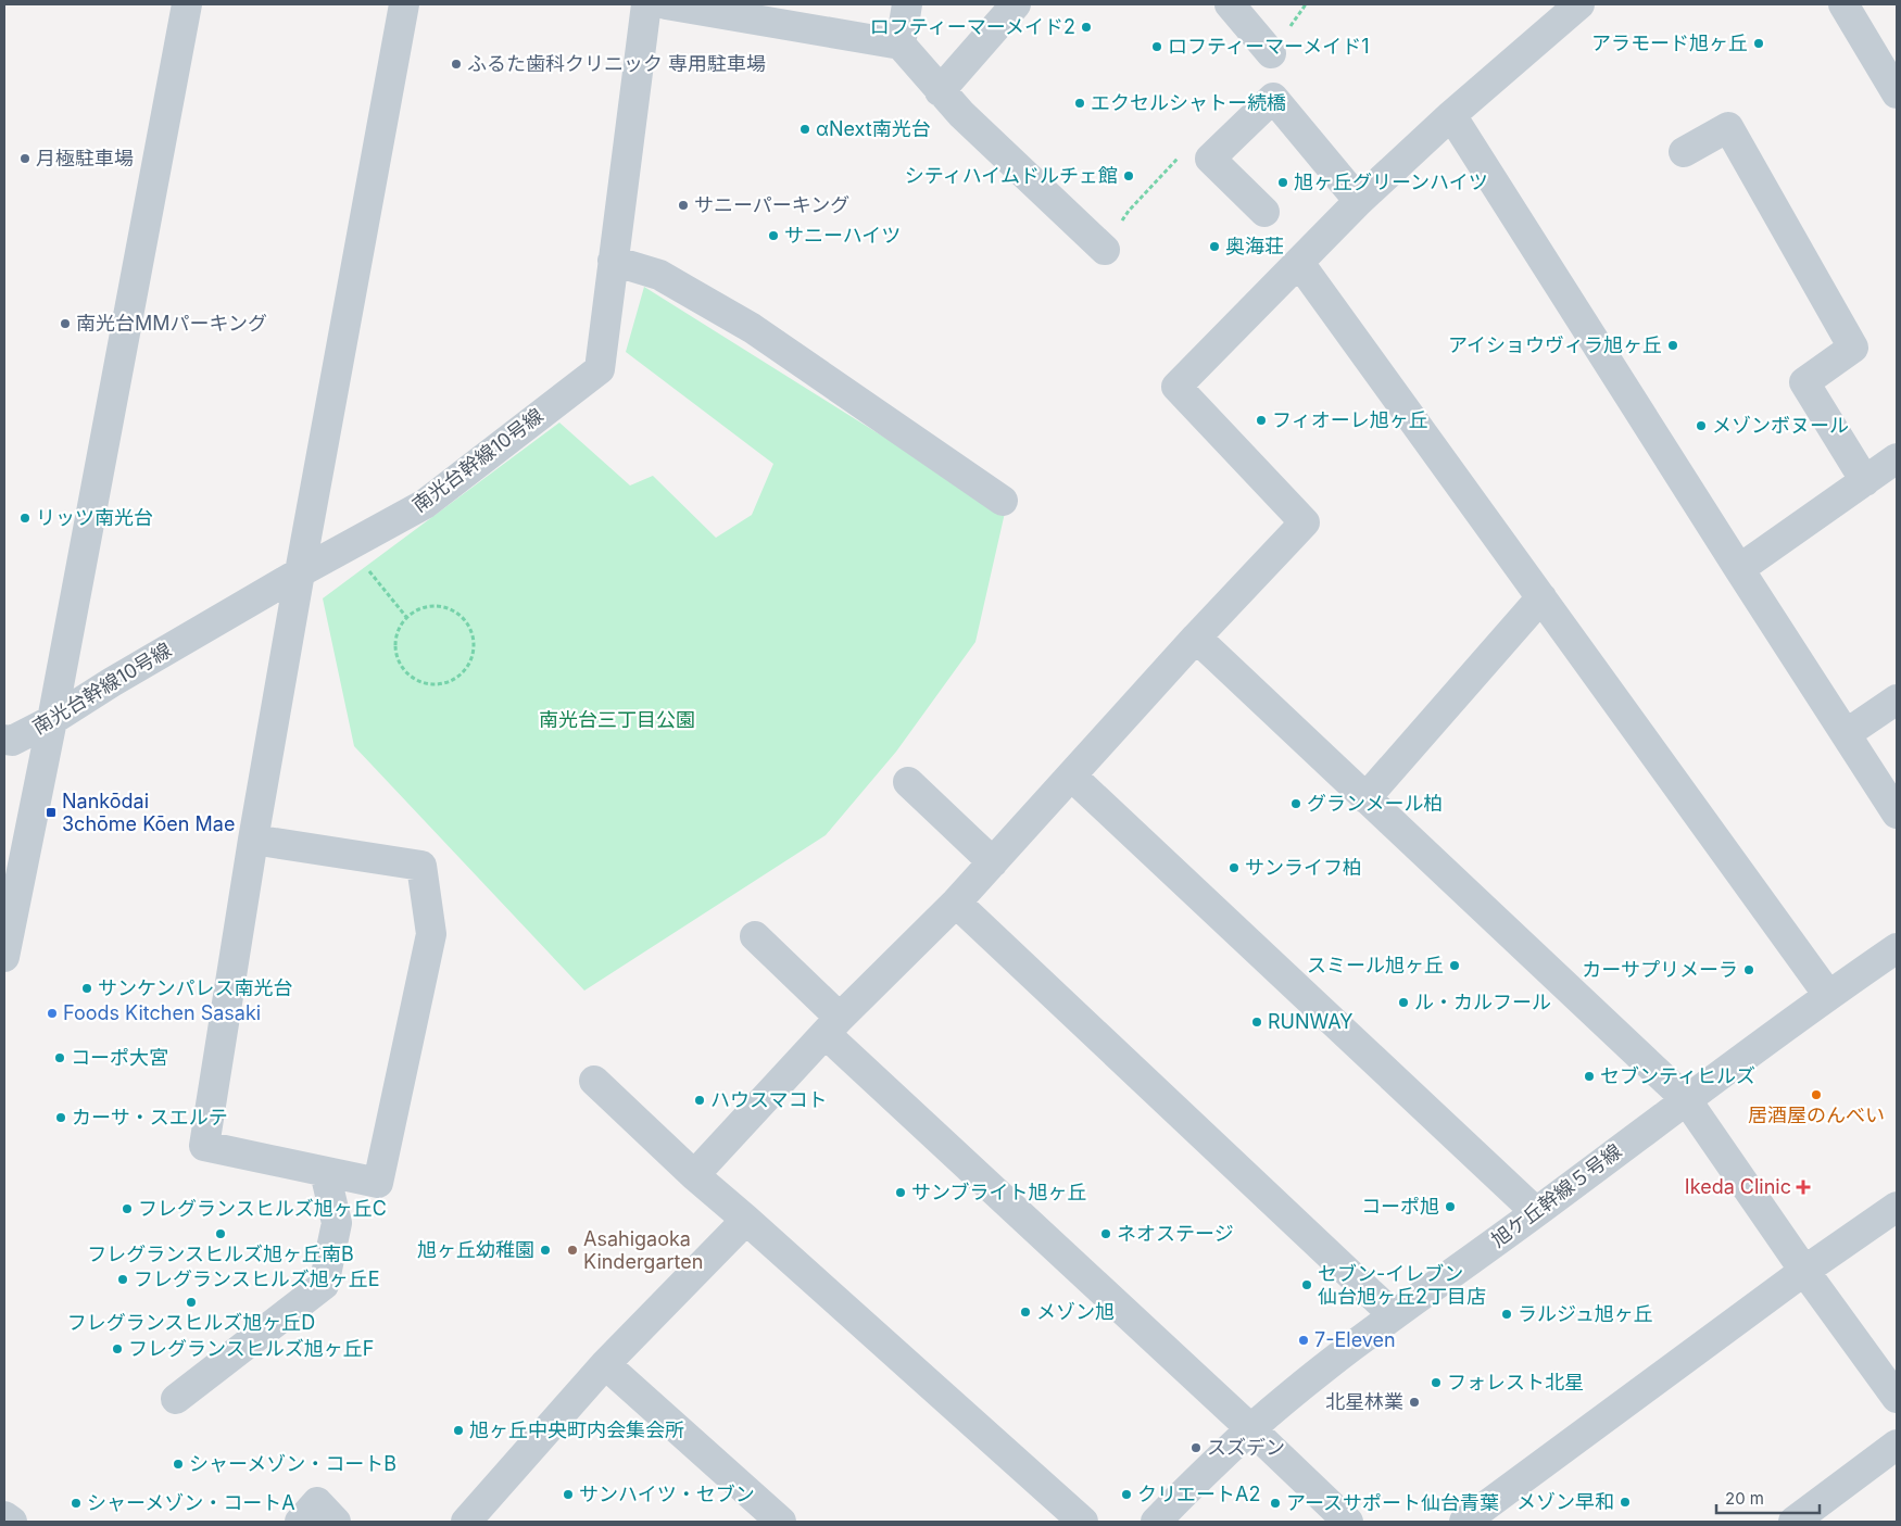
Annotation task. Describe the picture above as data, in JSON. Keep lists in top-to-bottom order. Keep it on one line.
{"streets":{"street":["南光台幹線10号線","旭ケ丘幹線５号線"]},"parks":["南光台三丁目公園"],"places":{"other":["ロフティーマーメイド2","アラモード旭ヶ丘","ロフティーマーメイド1","ふるた歯科クリニック 専用駐車場","エクセルシャトー続橋","αNext南光台","月極駐車場","シティハイムドルチェ館","旭ヶ丘グリーンハイツ","サニーパーキング","サニーハイツ","奥海荘","南光台MMパーキング","アイショウヴィラ旭ヶ丘","フィオーレ旭ヶ丘","メゾンボヌール","リッツ南光台","グランメール柏","サンライフ柏","スミール旭ヶ丘","カーサプリメーラ","サンケンパレス南光台","ル・カルフール","Foods Kitchen Sasaki","RUNWAY","コーポ大宮","セブンティヒルズ","居酒屋のんべい","ハウスマコト","カーサ・スエルテ","サンブライト旭ヶ丘","コーポ旭","フレグランスヒルズ旭ヶ丘C","フレグランスヒルズ旭ヶ丘南B","ネオステージ","旭ヶ丘幼稚園","Asahigaoka Kindergarten","フレグランスヒルズ旭ヶ丘E","セブン-イレブン 仙台旭ヶ丘2丁目店","フレグランスヒルズ旭ヶ丘D","メゾン旭","ラルジュ旭ヶ丘","7-Eleven","フレグランスヒルズ旭ヶ丘F","フォレスト北星","北星林業","旭ヶ丘中央町内会集会所","スズデン","シャーメゾン・コートB","サンハイツ・セブン","クリエートA2","メゾン早和","シャーメゾン・コートA","アースサポート仙台青葉"],"transit":["Nankōdai 3chōme Kōen Mae"],"health":["Ikeda Clinic"]},"scale_bar":"20 m"}
